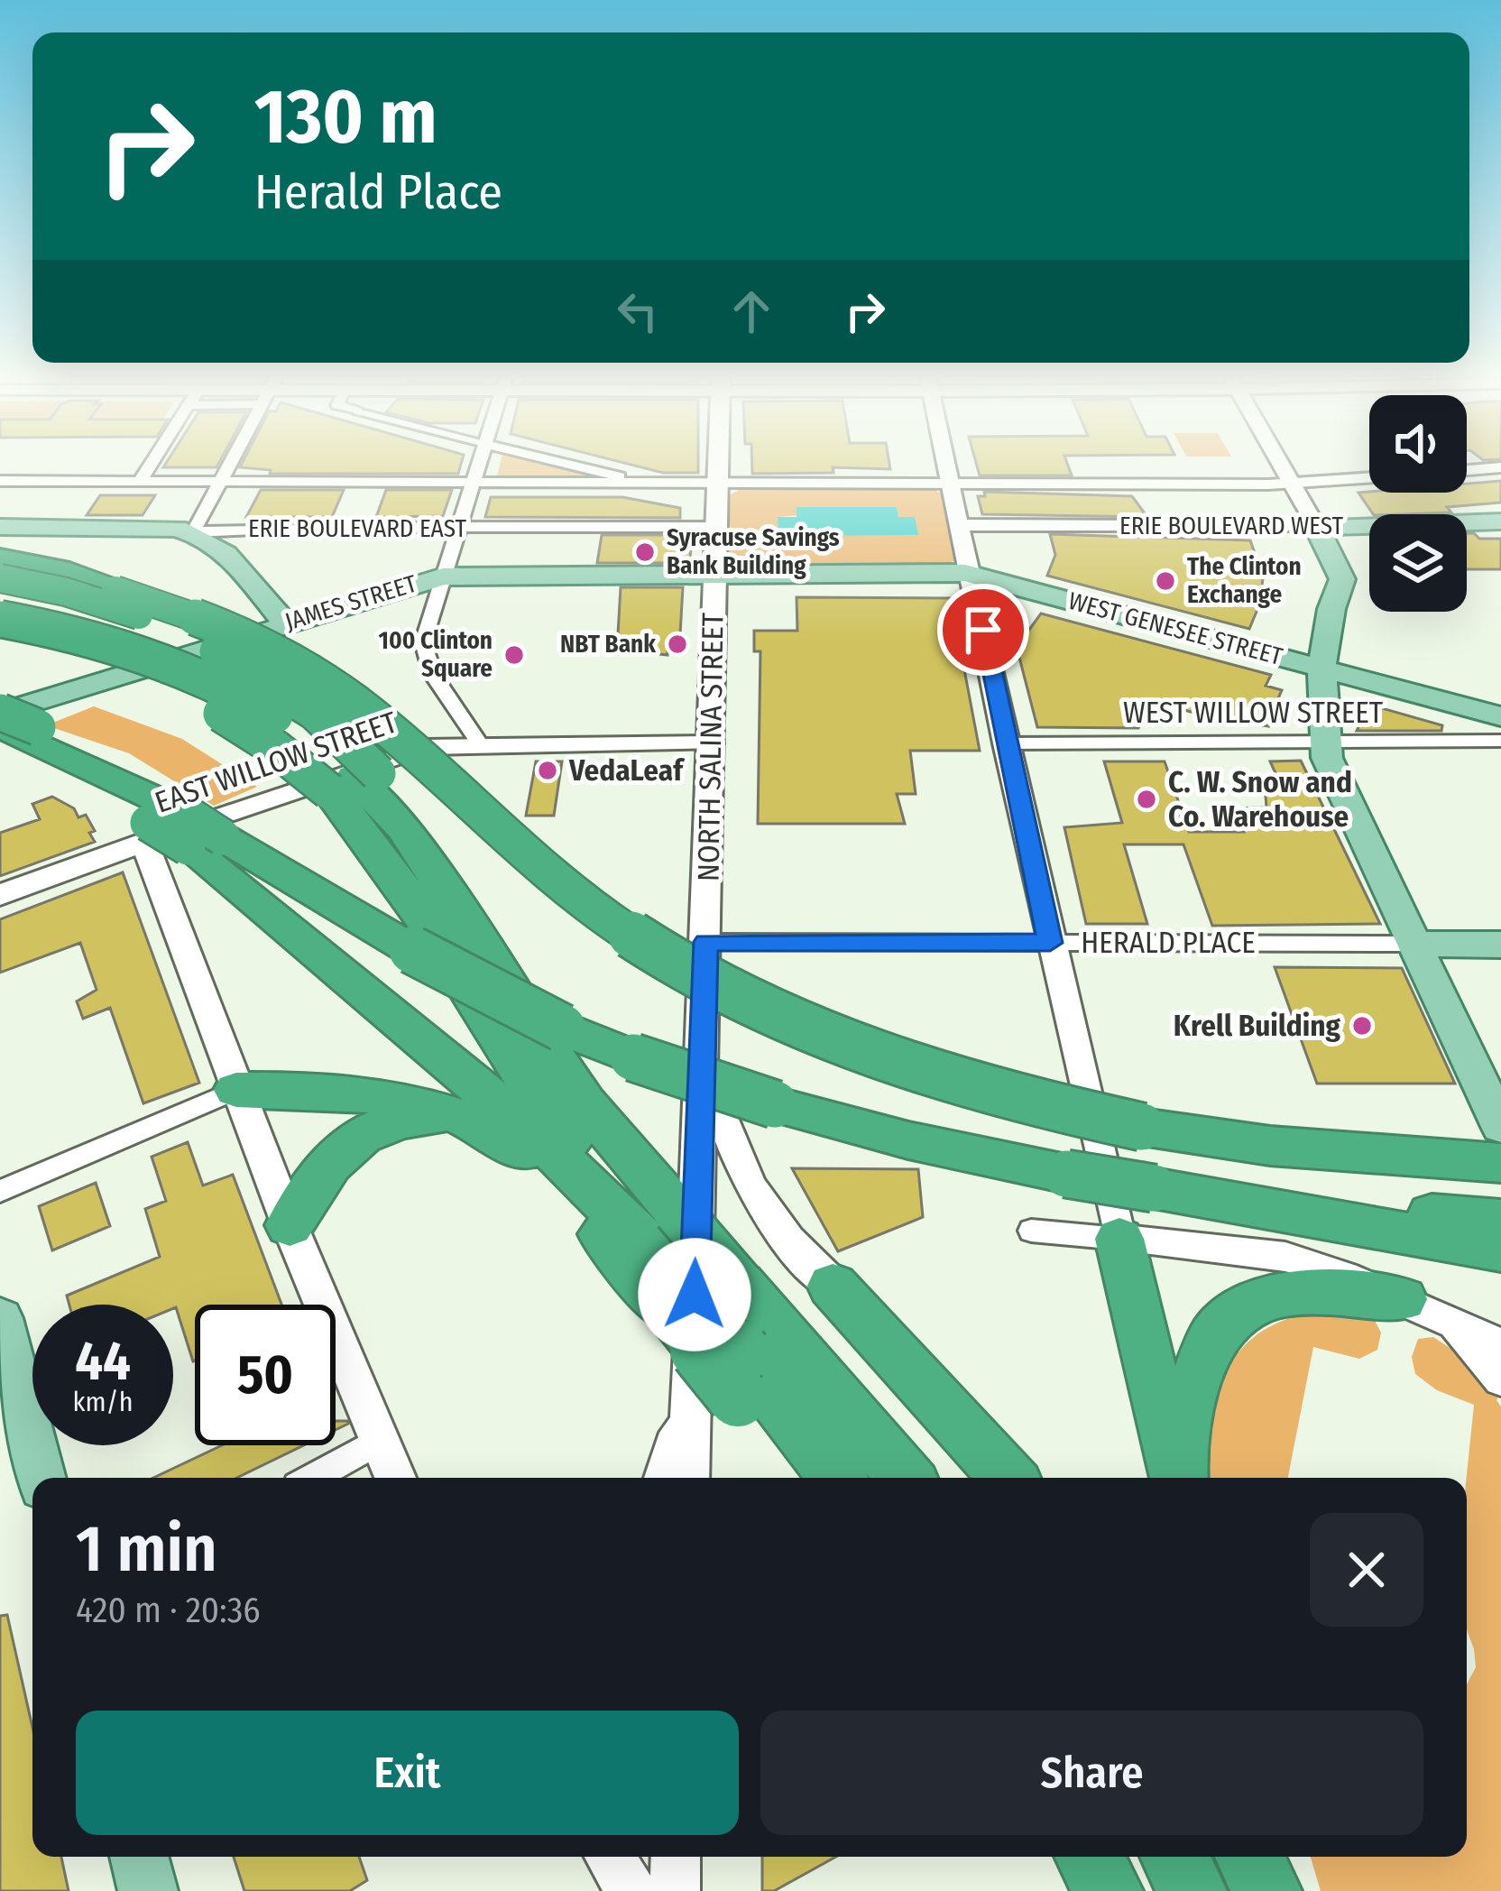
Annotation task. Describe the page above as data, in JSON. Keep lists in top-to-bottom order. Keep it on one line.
{"streets":{"main road":["ERIE BOULEVARD WEST","ERIE BOULEVARD EAST","JAMES STREET","WEST GENESEE STREET","NORTH SALINA STREET","EAST WILLOW STREET","HERALD PLACE"],"street":["WEST WILLOW STREET"]},"crossings":[["ERIE BOULEVARD EAST","NORTH SALINA STREET"],["JAMES STREET","WEST GENESEE STREET"],["JAMES STREET","NORTH SALINA STREET"],["WEST GENESEE STREET","NORTH SALINA STREET"],["NORTH SALINA STREET","EAST WILLOW STREET"],["NORTH SALINA STREET","HERALD PLACE"]],"places":["Syracuse Savings Bank Building","The Clinton Exchange","NBT Bank","100 Clinton Square","VedaLeaf","C. W. Snow and Co. Warehouse","Krell Building"],"page":{"turn":["130 m","Herald Place"],"speed":"44 km/h","limit":"50","heading":["1 min","420 m · 20:36"],"buttons":["Exit","Share"]}}
